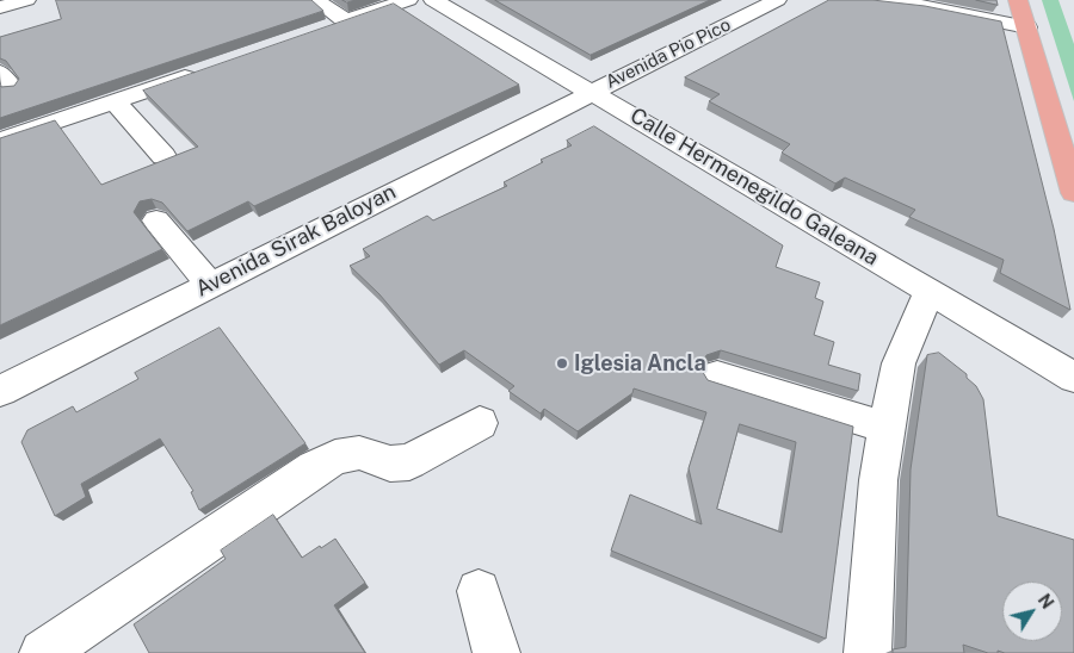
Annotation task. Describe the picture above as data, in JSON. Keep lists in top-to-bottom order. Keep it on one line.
{"streets":{"street":["Avenida Pio Pico","Calle Hermenegildo Galeana","Avenida Sirak Baloyan"]},"crossings":[["Avenida Pio Pico","Calle Hermenegildo Galeana"],["Avenida Pio Pico","Avenida Sirak Baloyan"],["Calle Hermenegildo Galeana","Avenida Sirak Baloyan"]],"places":["Iglesia Ancla"],"north":"top right"}
